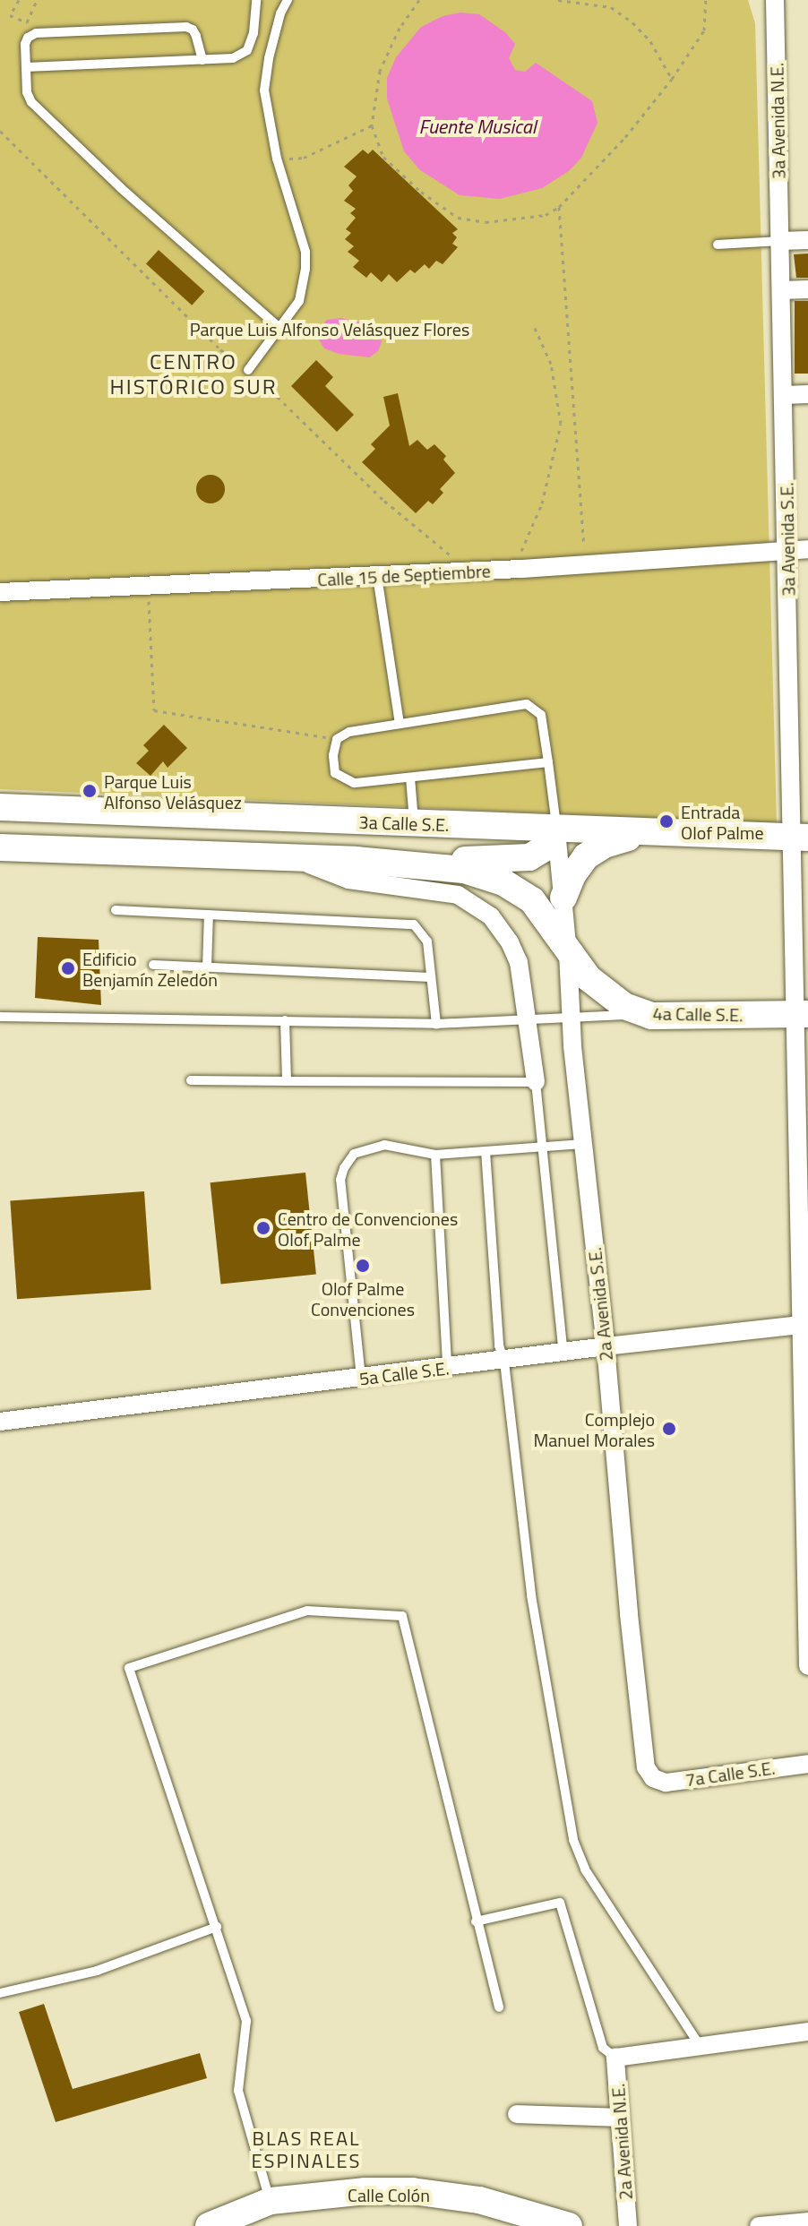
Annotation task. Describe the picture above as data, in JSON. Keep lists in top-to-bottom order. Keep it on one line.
{"streets":{"street":["3a Avenida N.E.","3a Avenida S.E.","Calle 15 de Septiembre","3a Calle S.E.","4a Calle S.E.","2a Avenida S.E.","5a Calle S.E.","7a Calle S.E.","2a Avenida N.E.","Calle Colón"]},"crossings":[["3a Avenida N.E.","3a Avenida S.E."],["3a Avenida S.E.","Calle 15 de Septiembre"],["3a Avenida S.E.","3a Calle S.E."],["3a Calle S.E.","2a Avenida S.E."],["4a Calle S.E.","2a Avenida S.E."],["2a Avenida S.E.","5a Calle S.E."],["2a Avenida S.E.","7a Calle S.E."]],"districts":["CENTRO HISTÓRICO SUR","BLAS REAL ESPINALES"],"water":["Fuente Musical"],"parks":["Parque Luis Alfonso Velásquez Flores"],"places":["Parque Luis Alfonso Velásquez","Entrada Olof Palme","Edificio Benjamín Zeledón","Centro de Convenciones Olof Palme","Olof Palme Convenciones","Complejo Manuel Morales"]}
